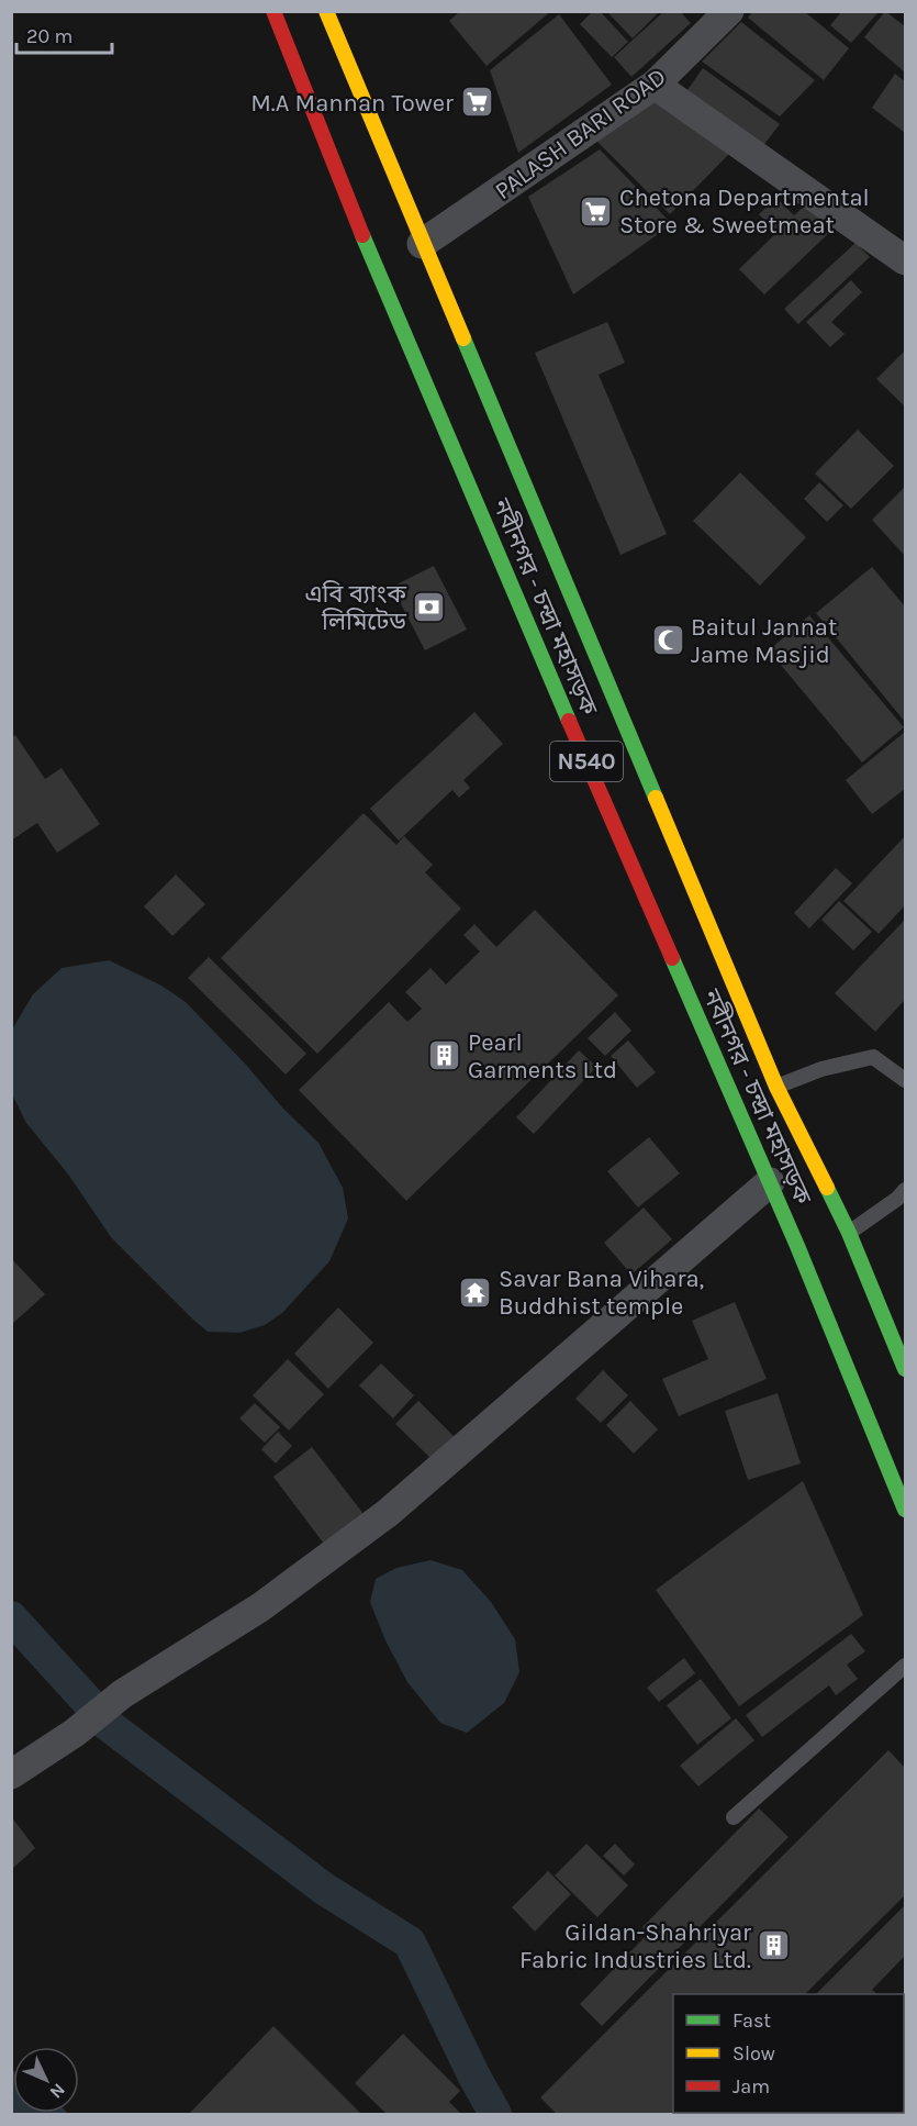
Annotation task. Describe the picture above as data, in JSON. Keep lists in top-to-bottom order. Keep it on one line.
{"streets":{"highway":["নবীনগর - চন্দ্রা মহাসড়ক","N540"],"street":["PALASH BARI ROAD"]},"crossings":[["PALASH BARI ROAD","নবীনগর - চন্দ্রা মহাসড়ক"]],"places":{"supermarket":["M.A Mannan Tower","Chetona Departmental Store & Sweetmeat"],"bank":["এবি ব্যাংক লিমিটেড"],"mosque":["Baitul Jannat Jame Masjid"],"building":["Pearl Garments Ltd","Gildan-Shahriyar Fabric Industries Ltd."],"temple":["Savar Bana Vihara, Buddhist temple"]},"legend":["Fast","Slow","Jam"],"scale_bar":"20 m","north":"bottom right"}
